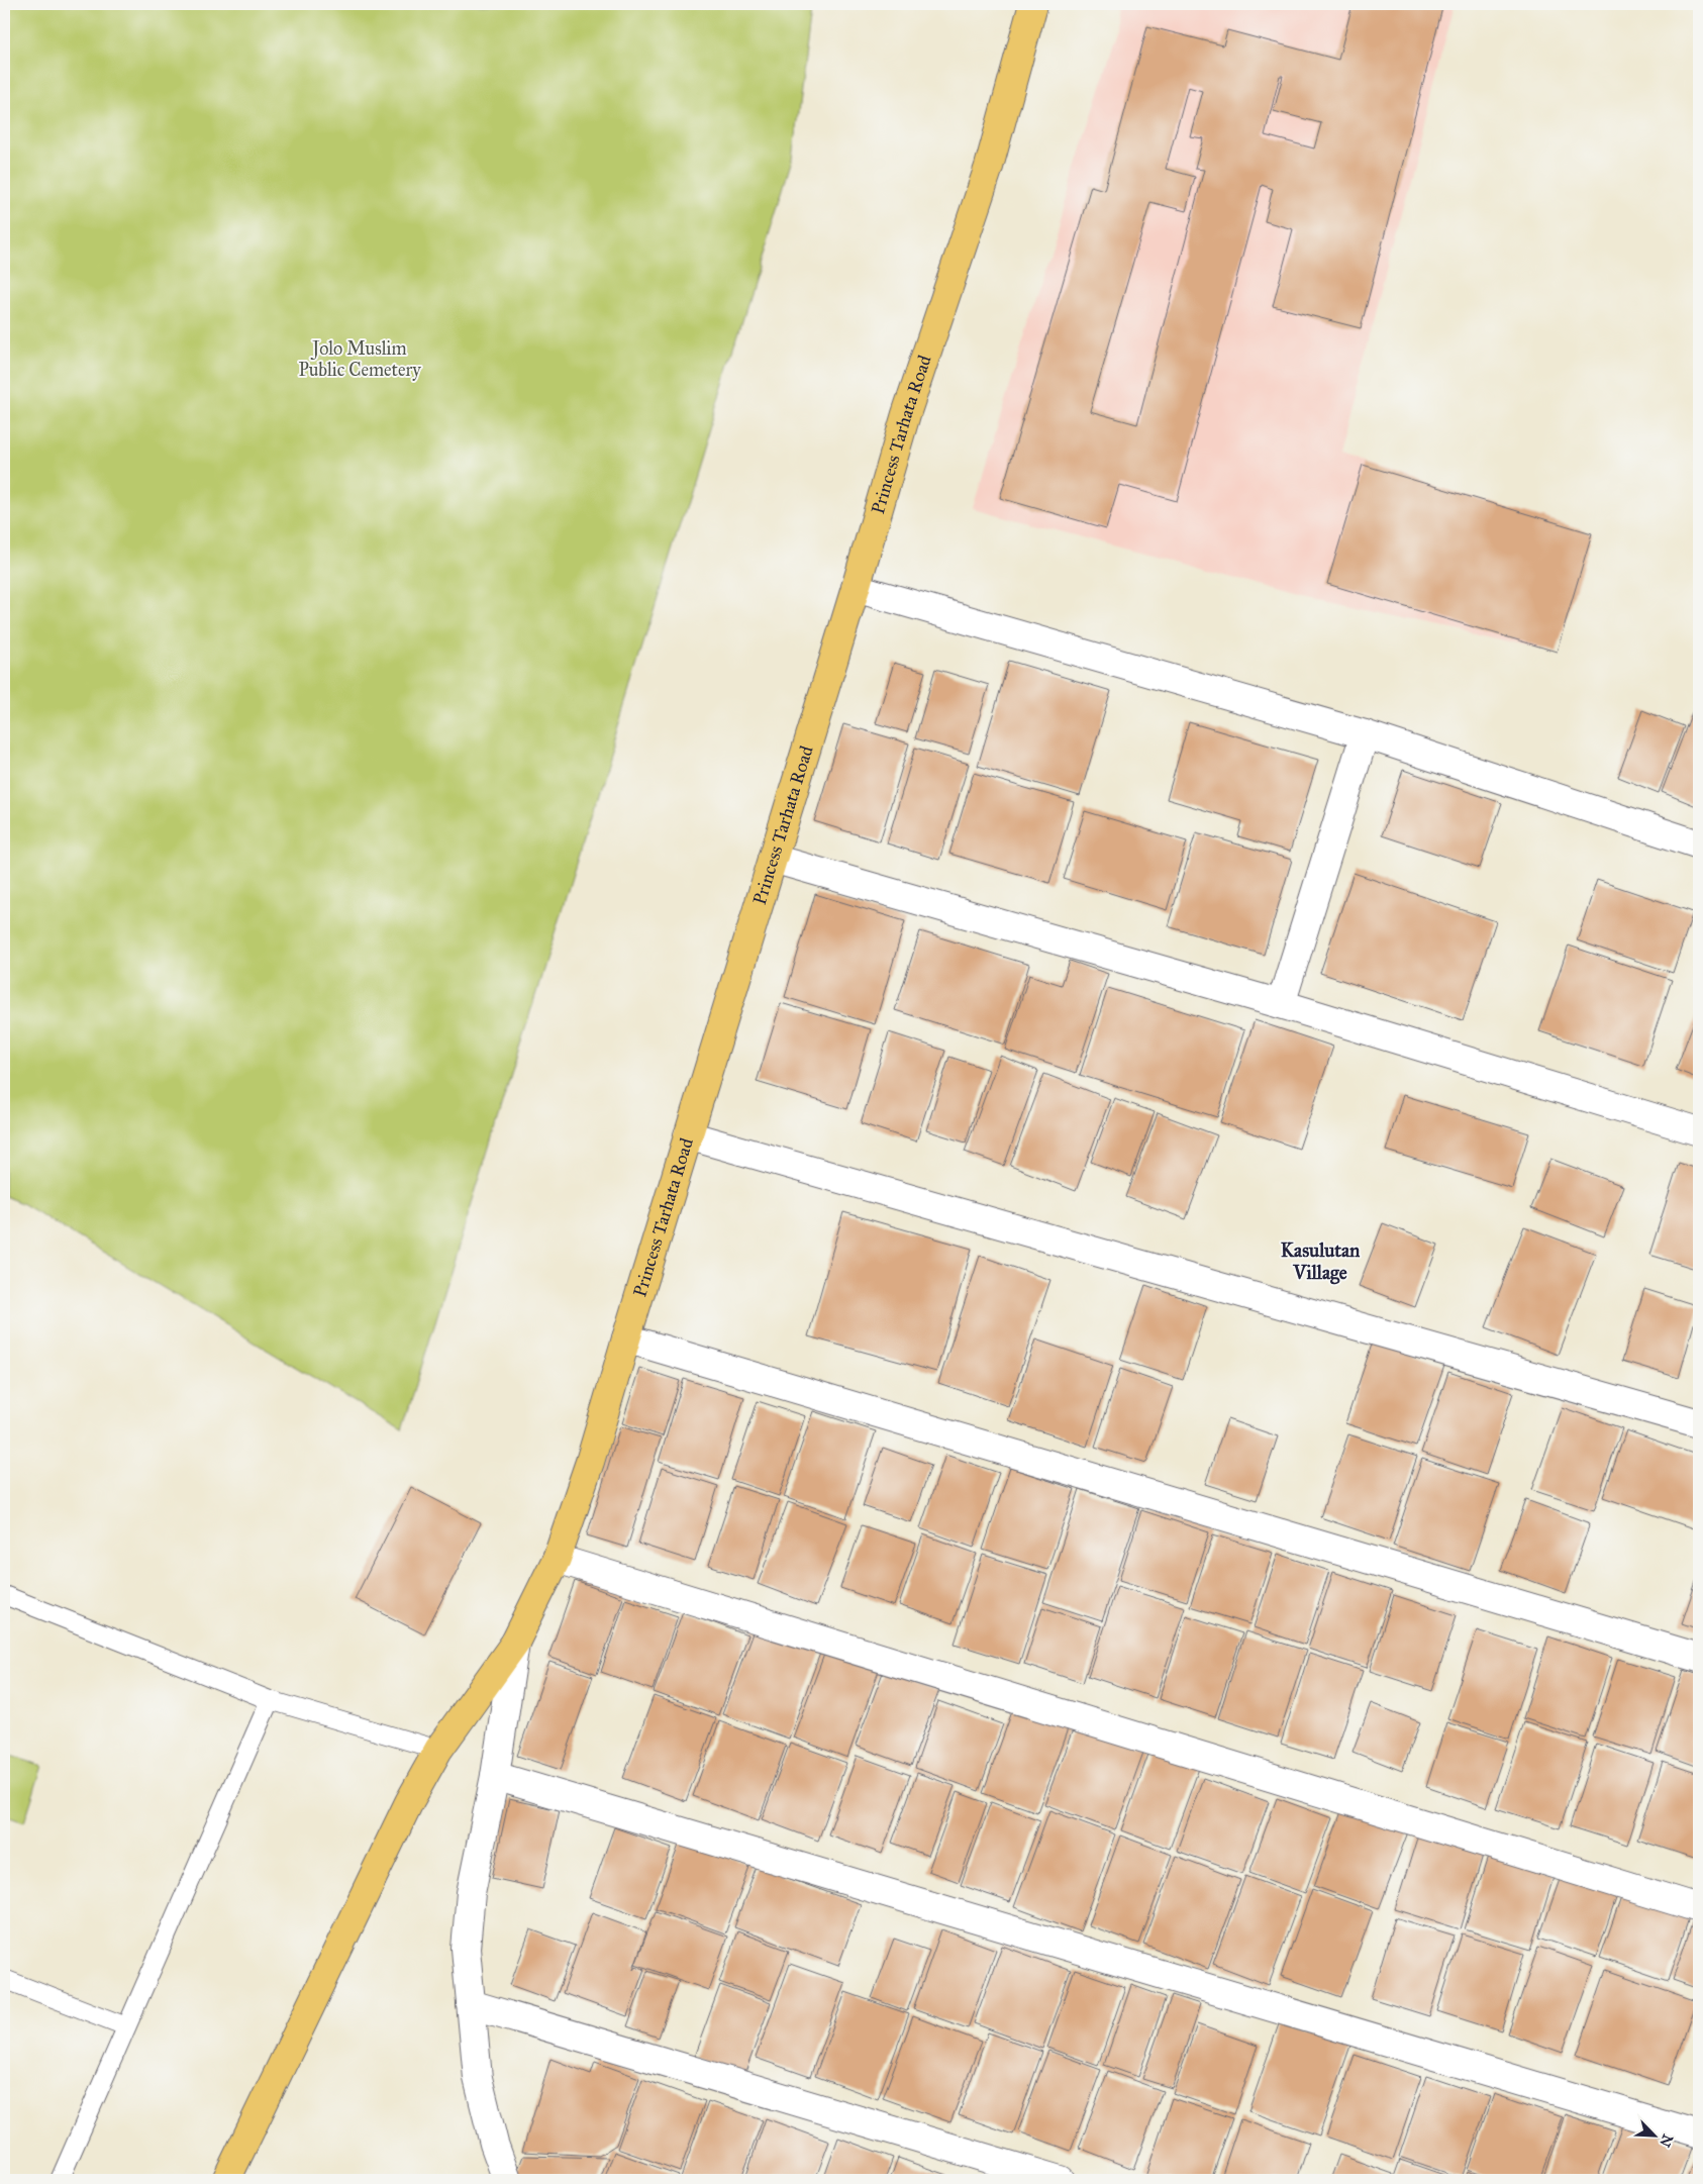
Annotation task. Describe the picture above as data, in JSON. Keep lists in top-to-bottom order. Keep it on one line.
{"streets":{"main road":["Princess Tarhata Road"]},"districts":["Kasulutan Village"],"parks":["Jolo Muslim Public Cemetery"],"north":"bottom right"}
